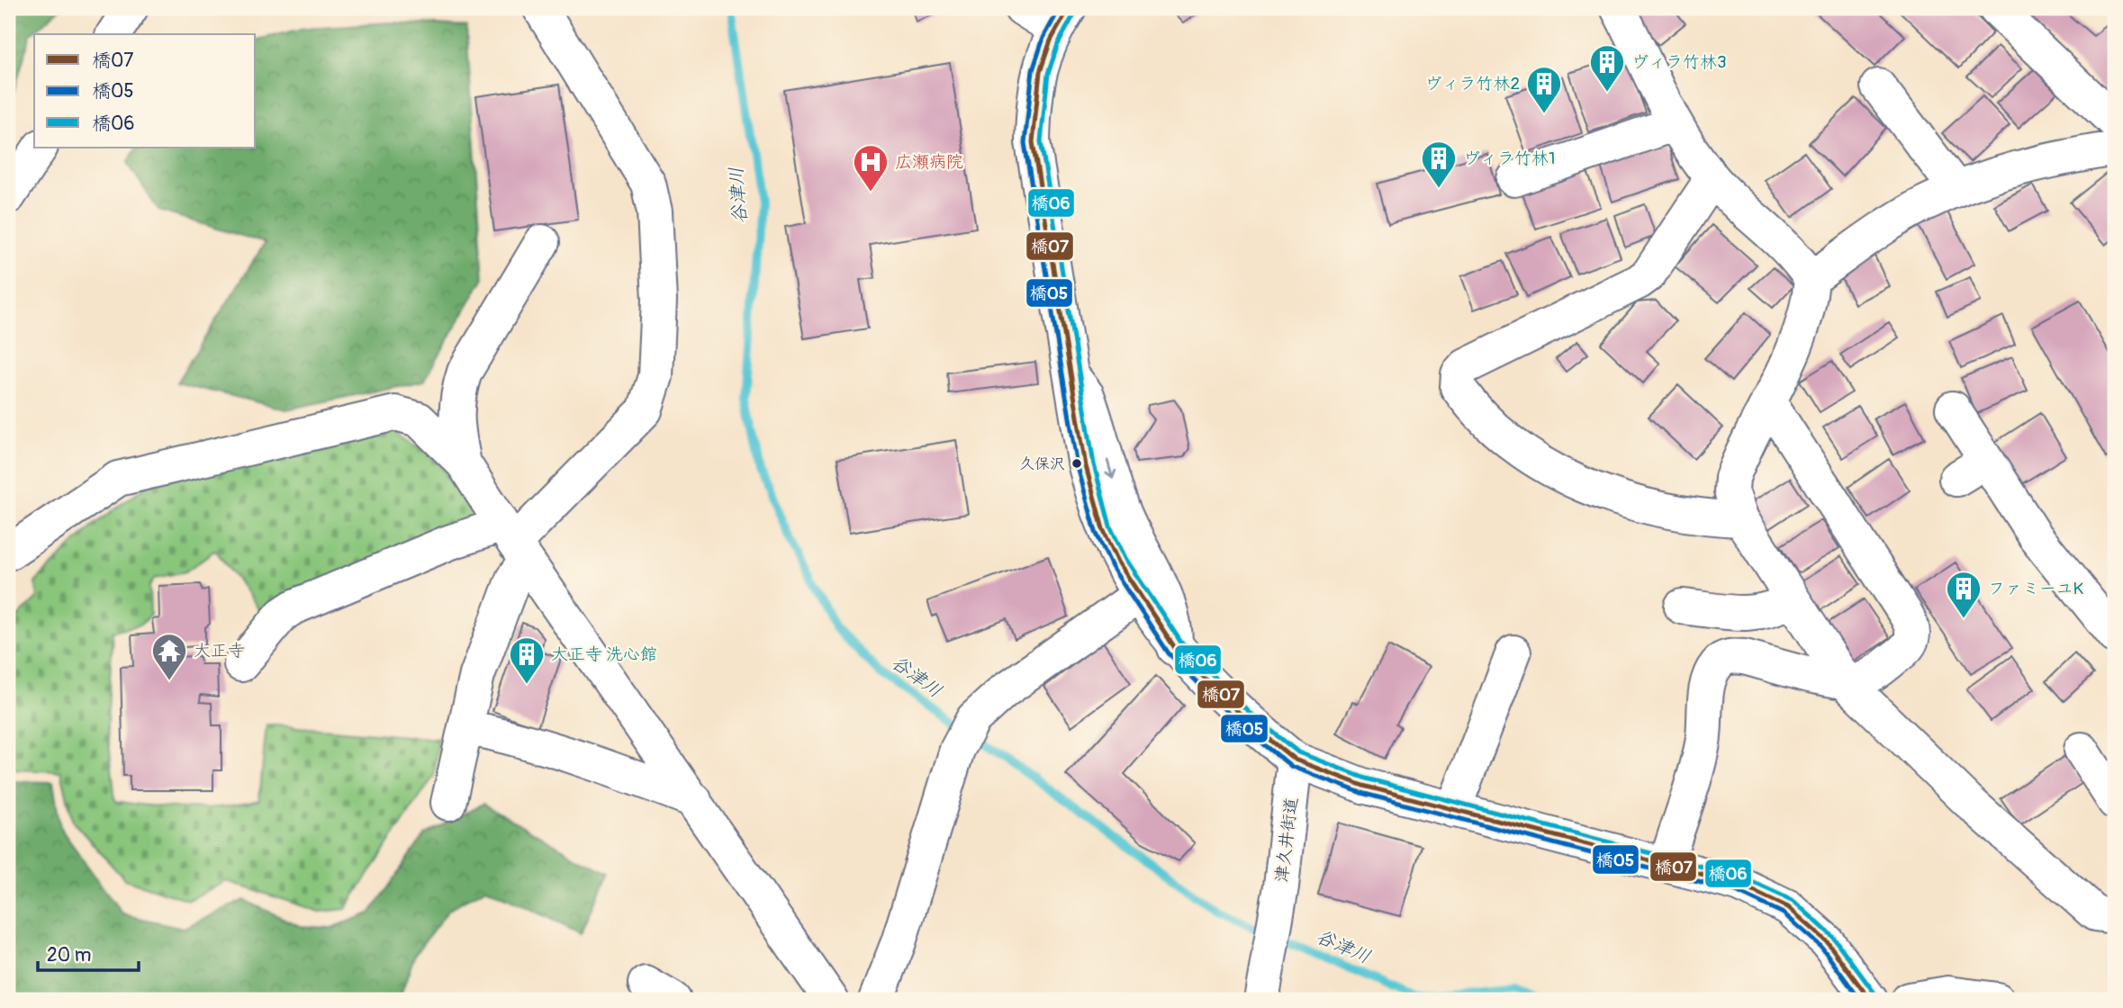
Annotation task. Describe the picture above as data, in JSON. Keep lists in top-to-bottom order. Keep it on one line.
{"streets":{"main road":["津久井街道"]},"water":["谷津川"],"places":{"building":["ヴィラ竹林3","ヴィラ竹林2","ヴィラ竹林1","ファミーユK","大正寺 洗心館"],"hospital":["広瀬病院"],"other":["久保沢"],"temple":["大正寺"]},"lines":["transit line 橋07","transit line 橋05","transit line 橋06"],"legend":["橋07","橋05","橋06"],"scale_bar":"20 m"}
